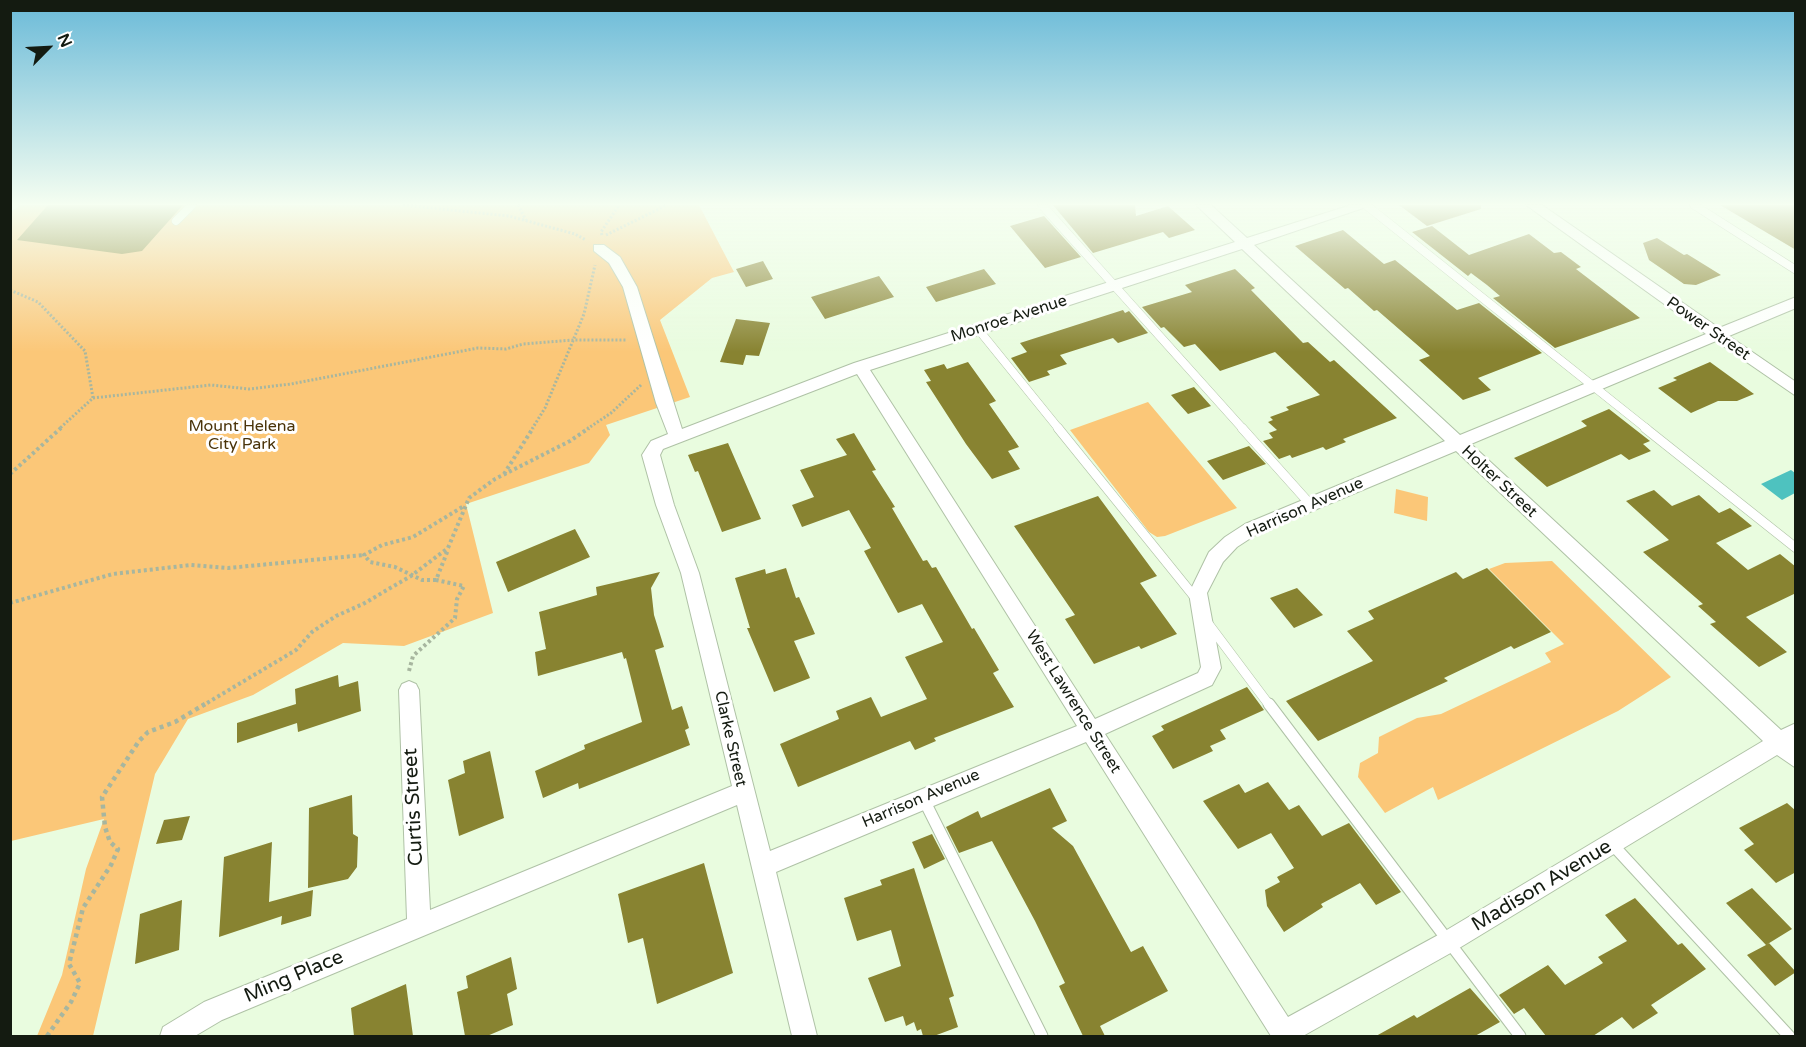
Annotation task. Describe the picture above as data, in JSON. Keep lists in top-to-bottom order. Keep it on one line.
{"streets":{"street":["Monroe Avenue","Power Street","Holter Street","Harrison Avenue","West Lawrence Street","Clarke Street","Curtis Street","Madison Avenue","Ming Place"]},"crossings":[["Monroe Avenue","West Lawrence Street"],["Monroe Avenue","Clarke Street"],["Power Street","Harrison Avenue"],["Holter Street","Harrison Avenue"],["Holter Street","Madison Avenue"],["Harrison Avenue","West Lawrence Street"],["Harrison Avenue","Clarke Street"],["West Lawrence Street","Madison Avenue"],["Curtis Street","Ming Place"]],"parks":["Mount Helena City Park"],"north":"top right"}
